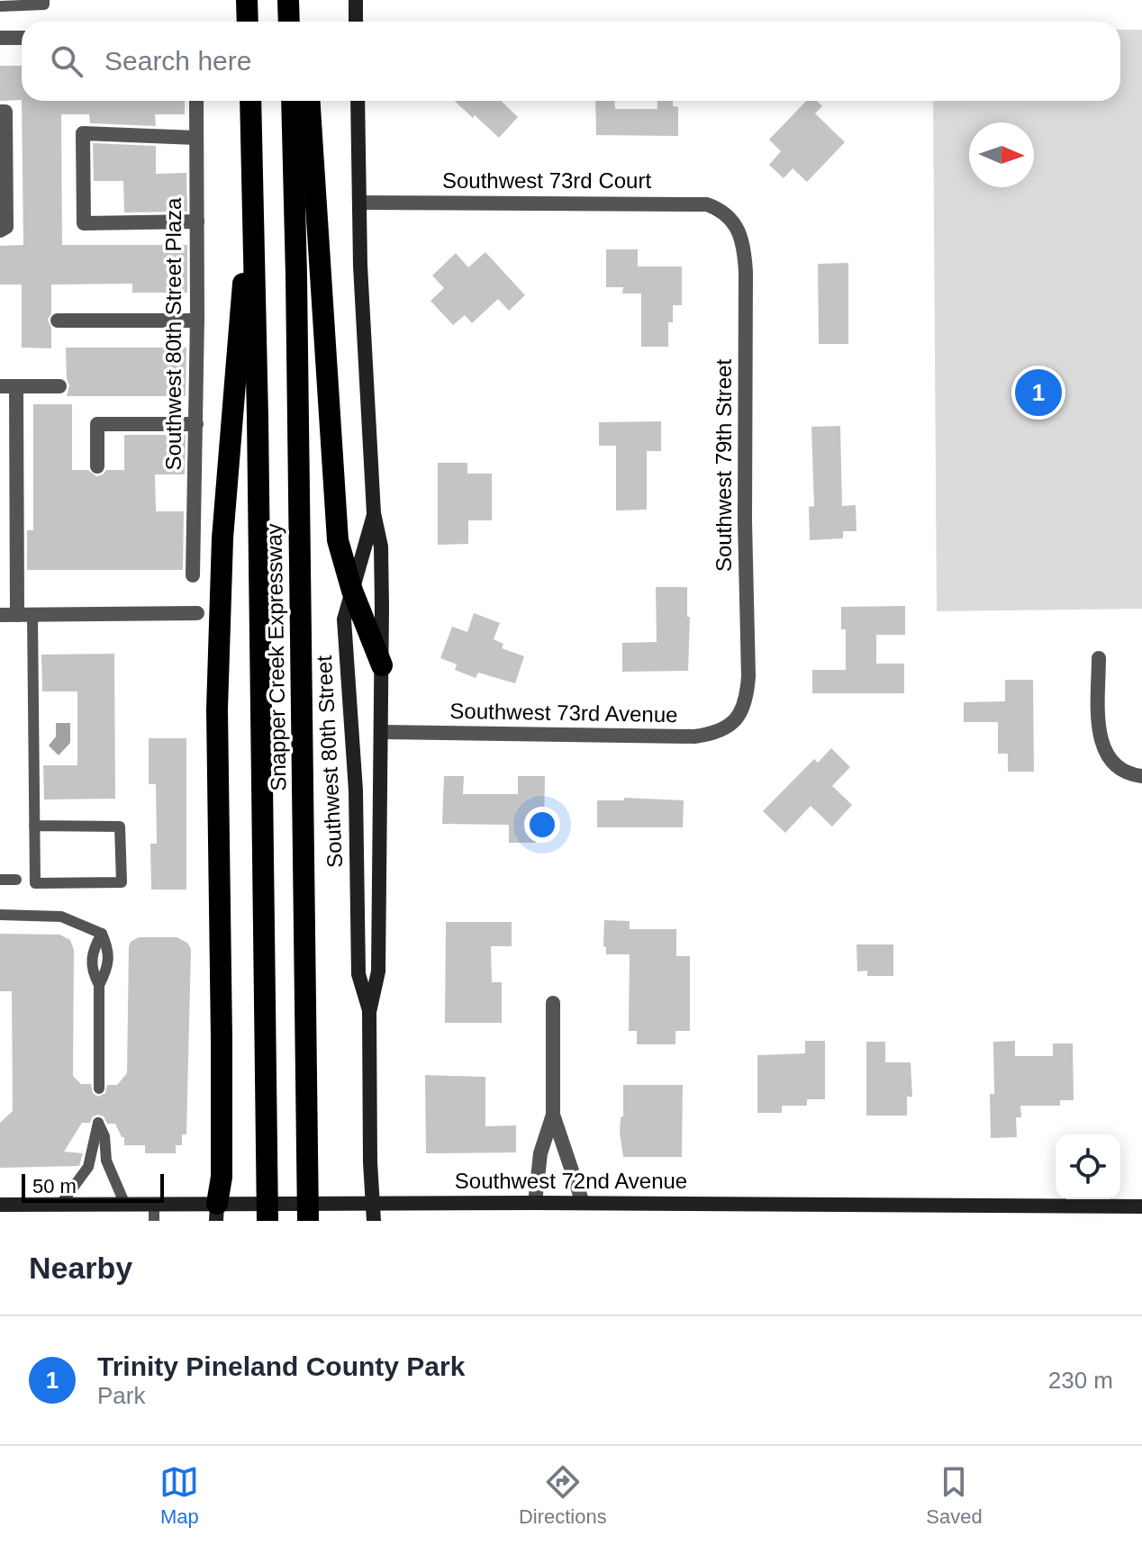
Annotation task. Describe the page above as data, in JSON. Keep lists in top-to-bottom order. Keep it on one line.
{"streets":{"highway":["Snapper Creek Expressway"],"street":["Southwest 73rd Court","Southwest 80th Street Plaza","Southwest 79th Street","Southwest 73rd Avenue","Southwest 80th Street","Southwest 72nd Avenue"]},"crossings":[["Southwest 73rd Court","Southwest 79th Street"],["Southwest 73rd Court","Southwest 80th Street"],["Southwest 79th Street","Southwest 73rd Avenue"],["Southwest 73rd Avenue","Southwest 80th Street"],["Southwest 80th Street","Southwest 72nd Avenue"]],"scale_bar":"50 m","north":"right","page":{"search":"Search here","pins":"1","scale":"50 m","heading":"Nearby","list":[{"mark":"1","name":"Trinity Pineland County Park","note":"Park","value":"230 m"}],"nav":["Map","Directions","Saved"]}}
